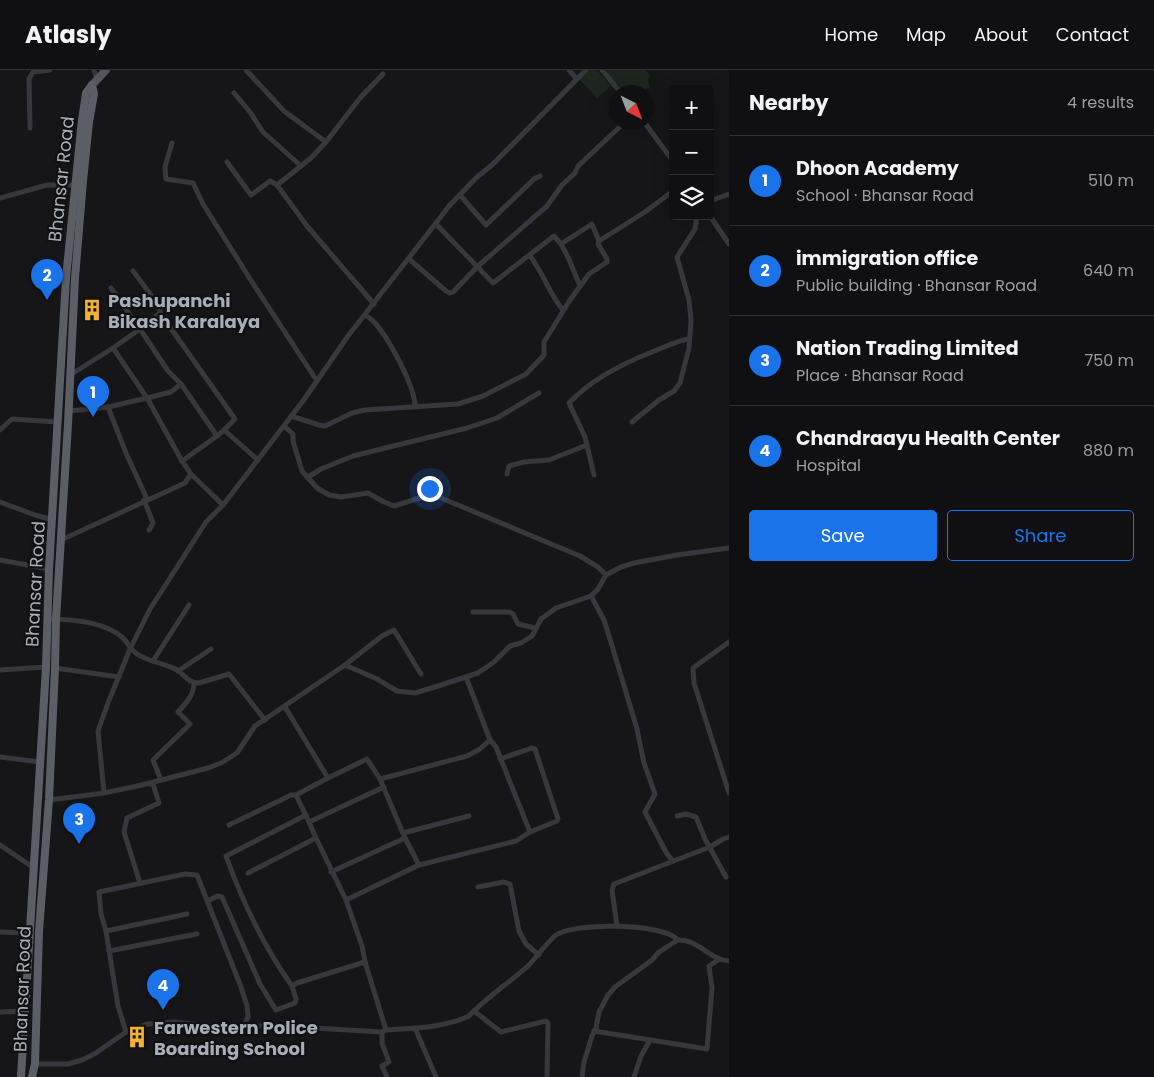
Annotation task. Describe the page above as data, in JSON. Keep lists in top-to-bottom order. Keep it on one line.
{"streets":{"highway":["Bhansar Road"]},"places":{"building":["Pashupanchi Bikash Karalaya","Farwestern Police Boarding School"]},"north":"bottom right","page":{"header":"Atlasly","nav":["Home","Map","About","Contact"],"heading":["Nearby","4 results"],"map_buttons":["+","−"],"list":[{"mark":"1","name":"Dhoon Academy","note":"School · Bhansar Road","value":"510 m"},{"mark":"2","name":"immigration office","note":"Public building · Bhansar Road","value":"640 m"},{"mark":"3","name":"Nation Trading Limited","note":"Place · Bhansar Road","value":"750 m"},{"mark":"4","name":"Chandraayu Health Center","note":"Hospital","value":"880 m"}],"pins":["2","1","3","4"],"buttons":["Save","Share"]}}
